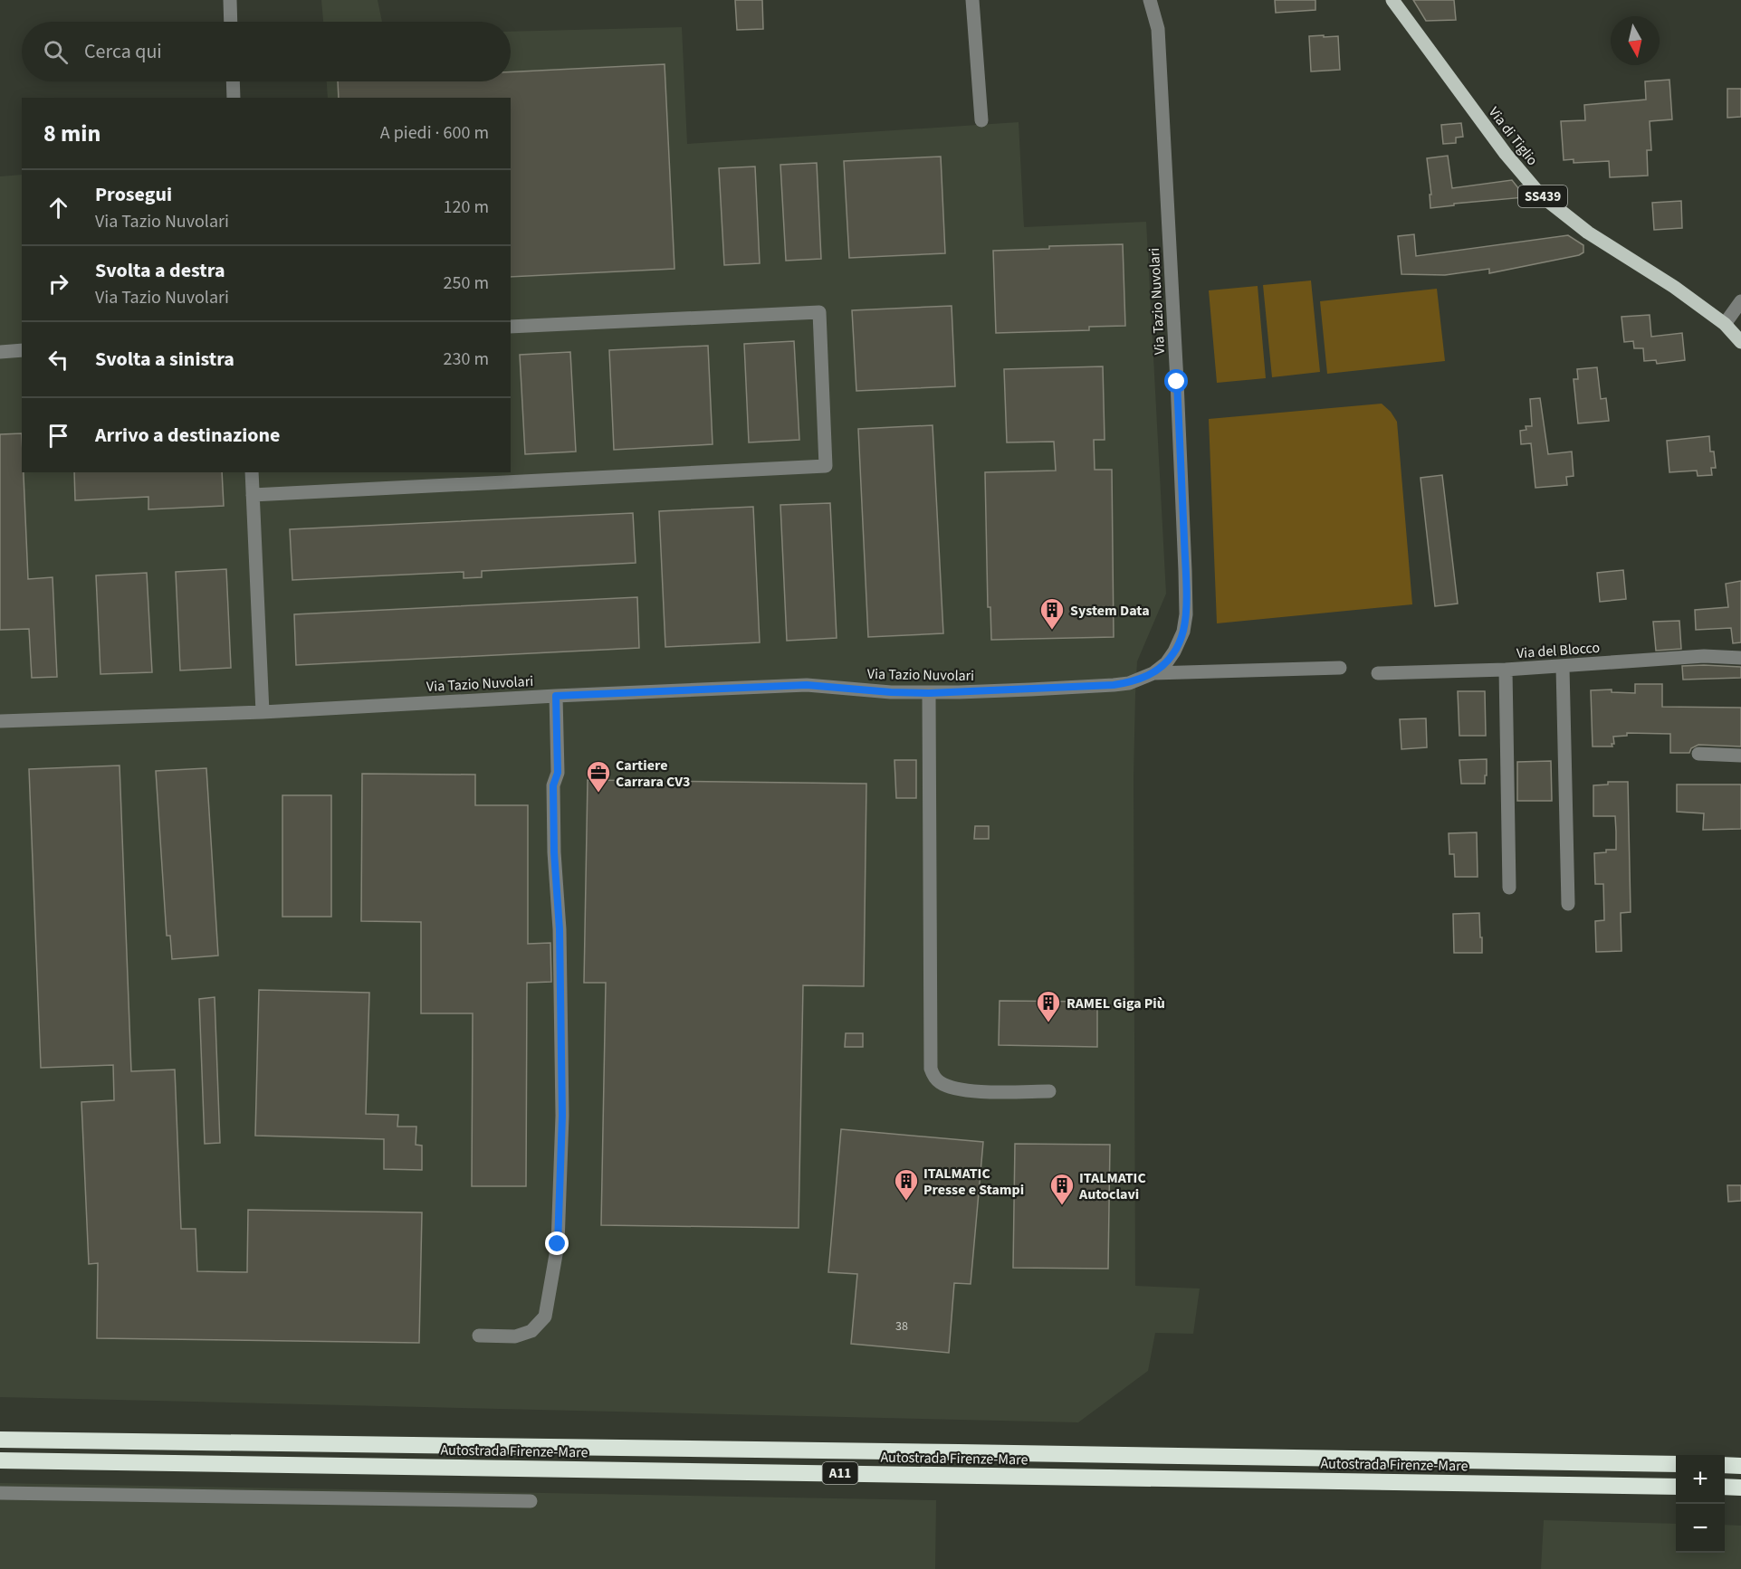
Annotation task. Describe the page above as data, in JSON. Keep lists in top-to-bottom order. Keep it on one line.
{"streets":{"highway":["Autostrada Firenze-Mare","A11"],"main road":["Via di Tiglio","SS439"],"street":["Via Tazio Nuvolari","Via del Blocco"]},"places":{"building":["System Data","RAMEL Giga Più","ITALMATIC Presse e Stampi","ITALMATIC Autoclavi"],"office":["Cartiere Carrara CV3"]},"house_numbers":["38"],"north":"bottom","page":{"search":"Cerca qui","heading":["8 min","A piedi · 600 m"],"list":[["Prosegui","Via Tazio Nuvolari","120 m"],["Svolta a destra","Via Tazio Nuvolari","250 m"],["Svolta a sinistra","230 m"],"Arrivo a destinazione"],"map_buttons":["+","−"]}}
